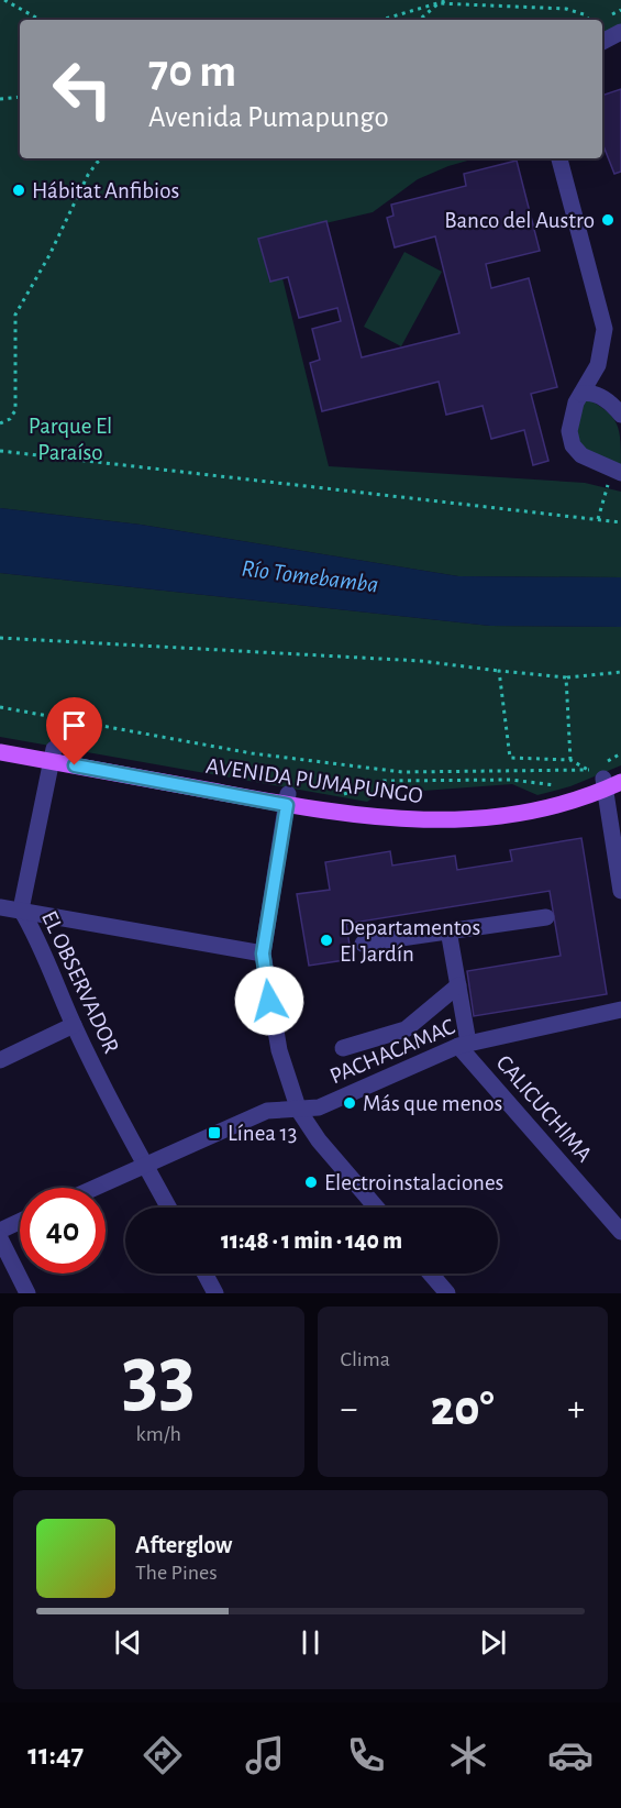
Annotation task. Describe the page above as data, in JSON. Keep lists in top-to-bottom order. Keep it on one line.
{"streets":{"main road":["AVENIDA PUMAPUNGO"],"street":["EL OBSERVADOR","PACHACAMAC","CALICUCHIMA"]},"crossings":[["AVENIDA PUMAPUNGO","EL OBSERVADOR"],["EL OBSERVADOR","PACHACAMAC"],["PACHACAMAC","CALICUCHIMA"]],"water":["Río Tomebamba"],"parks":["Parque El Paraíso"],"places":{"other":["Hábitat Anfibios","Banco del Austro","Departamentos El Jardín","Más que menos","Electroinstalaciones"],"transit":["Línea 13"]},"page":{"turn":["70 m","Avenida Pumapungo"],"limit":"40","trip":"11:48 · 1 min · 140 m","tile":[["33","km/h"],"Clima"],"heat":["−","20°","+"],"song":["Afterglow","The Pines"],"tabs":"11:47"}}
